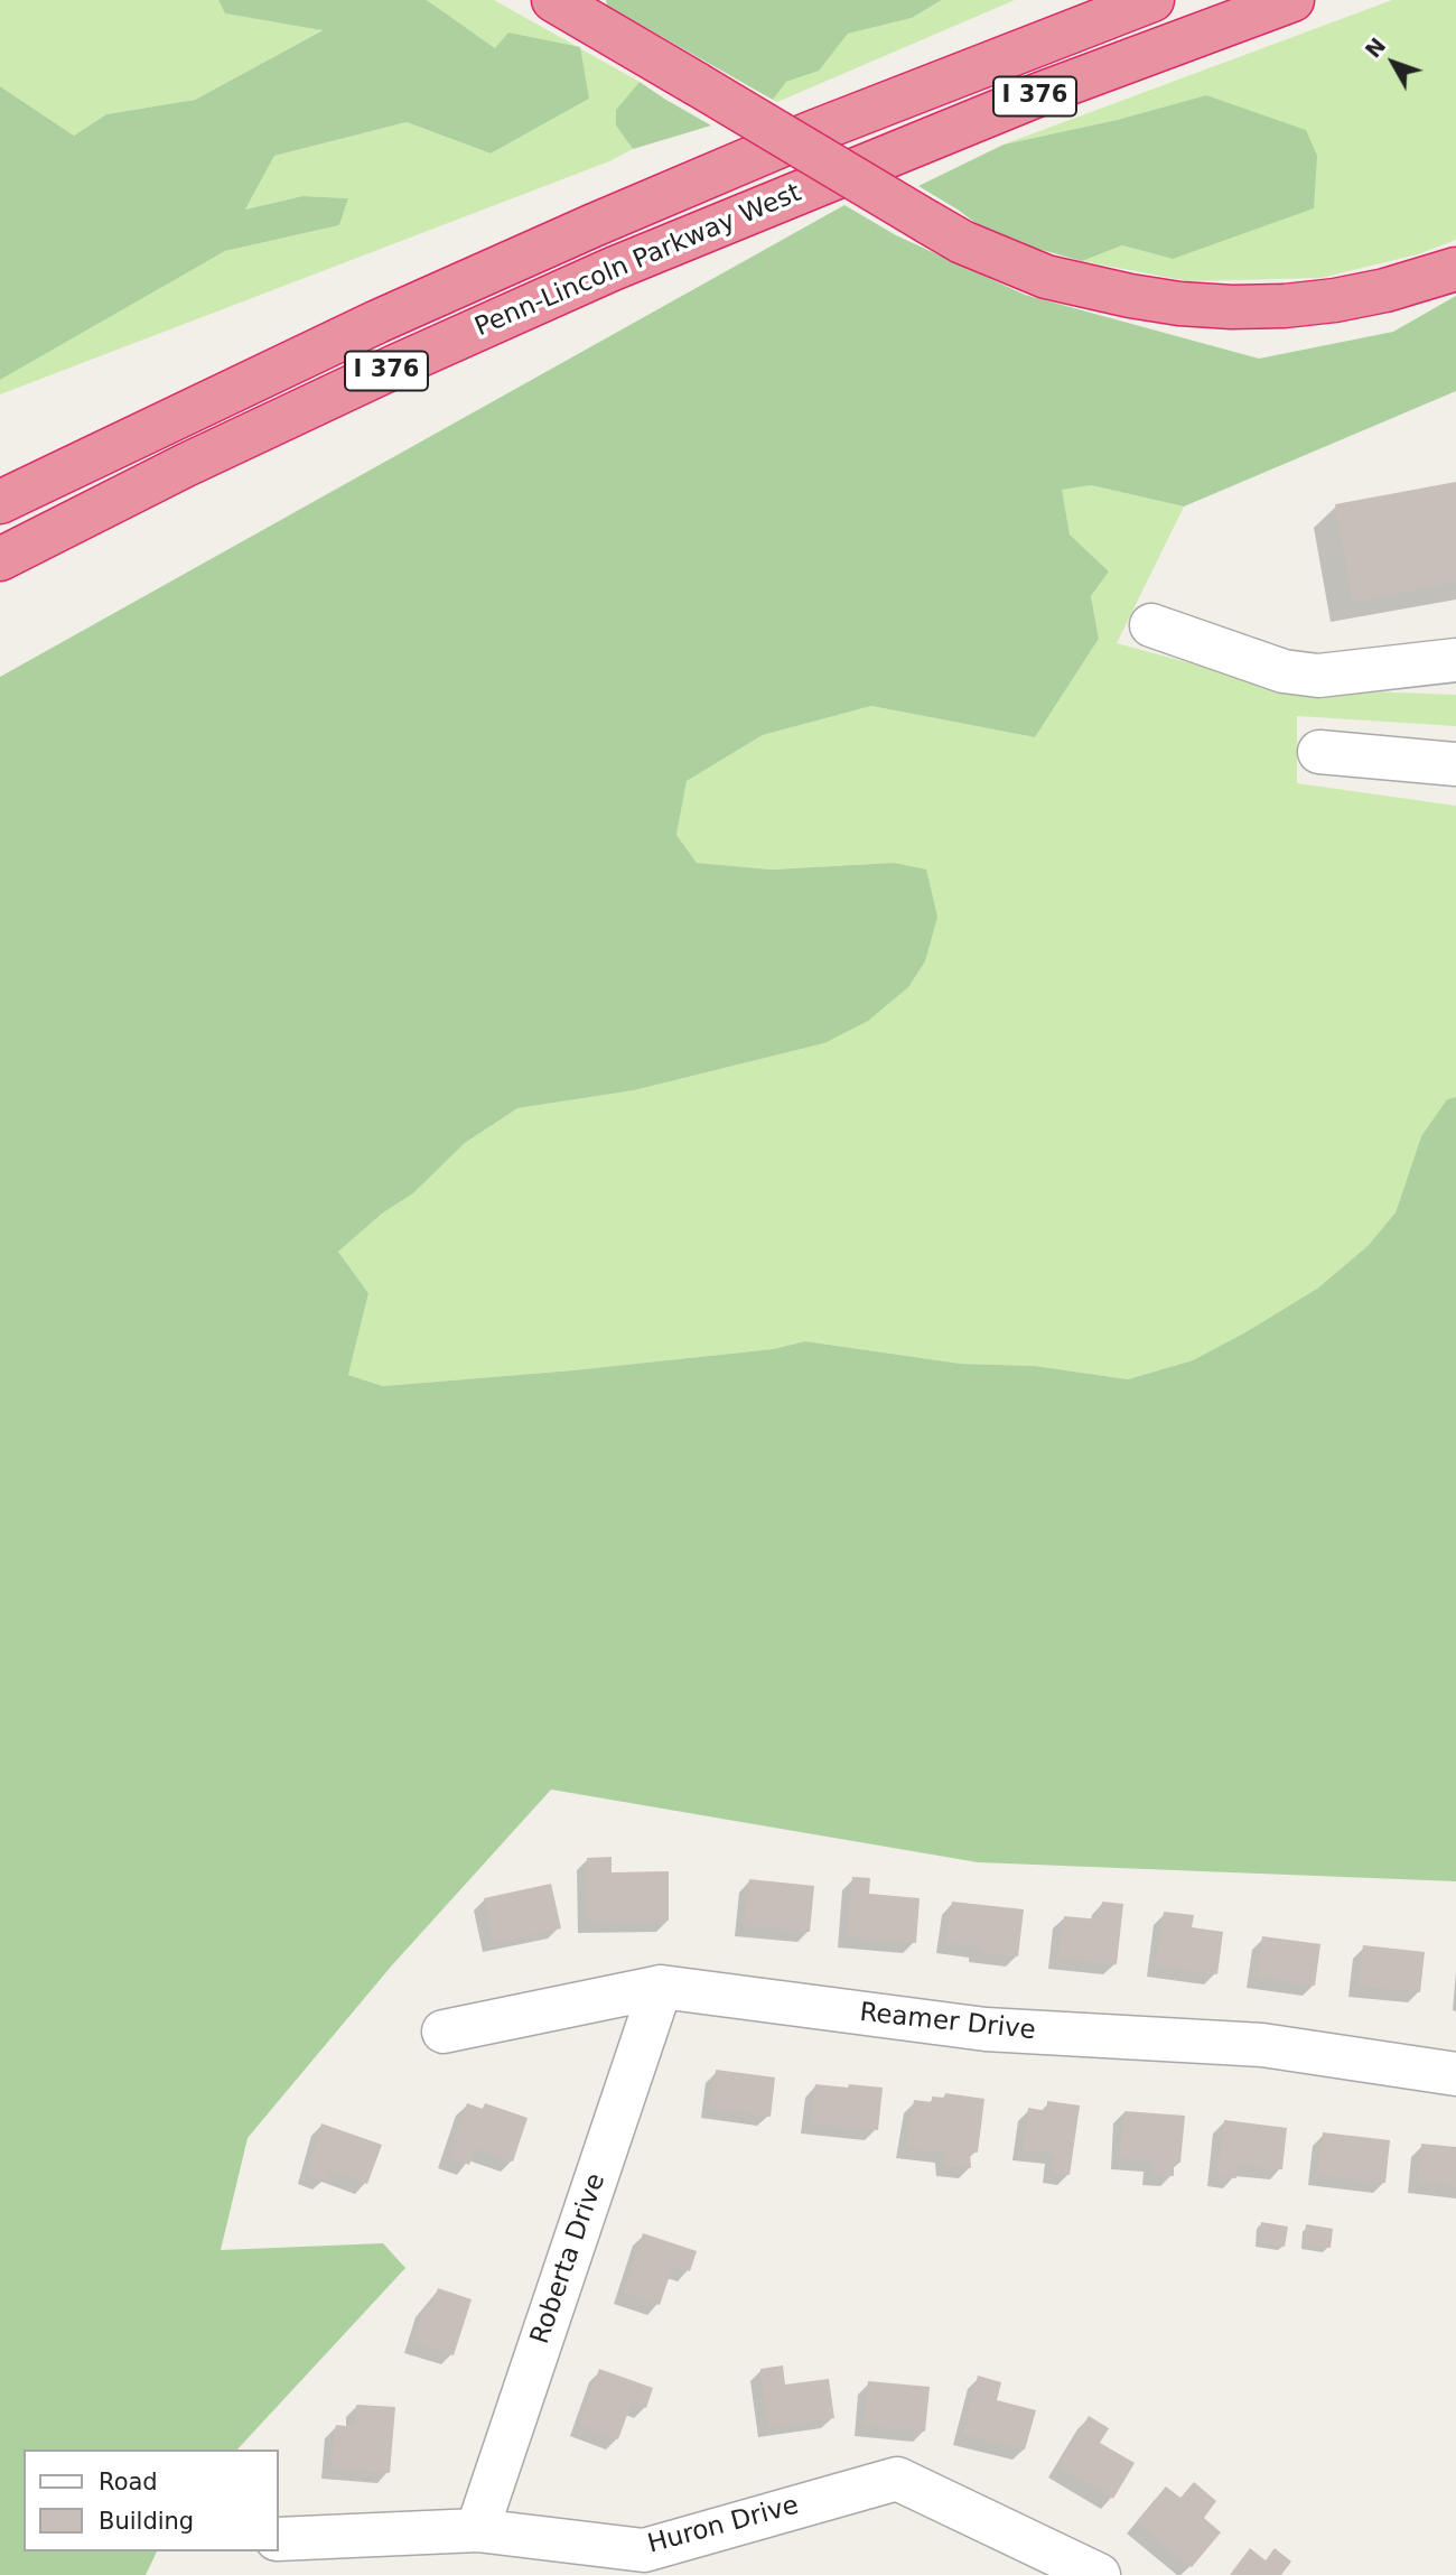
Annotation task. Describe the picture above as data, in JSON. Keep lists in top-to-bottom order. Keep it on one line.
{"streets":{"highway":["I 376","Penn-Lincoln Parkway West"],"street":["Reamer Drive","Roberta Drive","Huron Drive"]},"crossings":[["Reamer Drive","Roberta Drive"],["Roberta Drive","Huron Drive"]],"legend":["Road","Building"],"north":"top left"}
